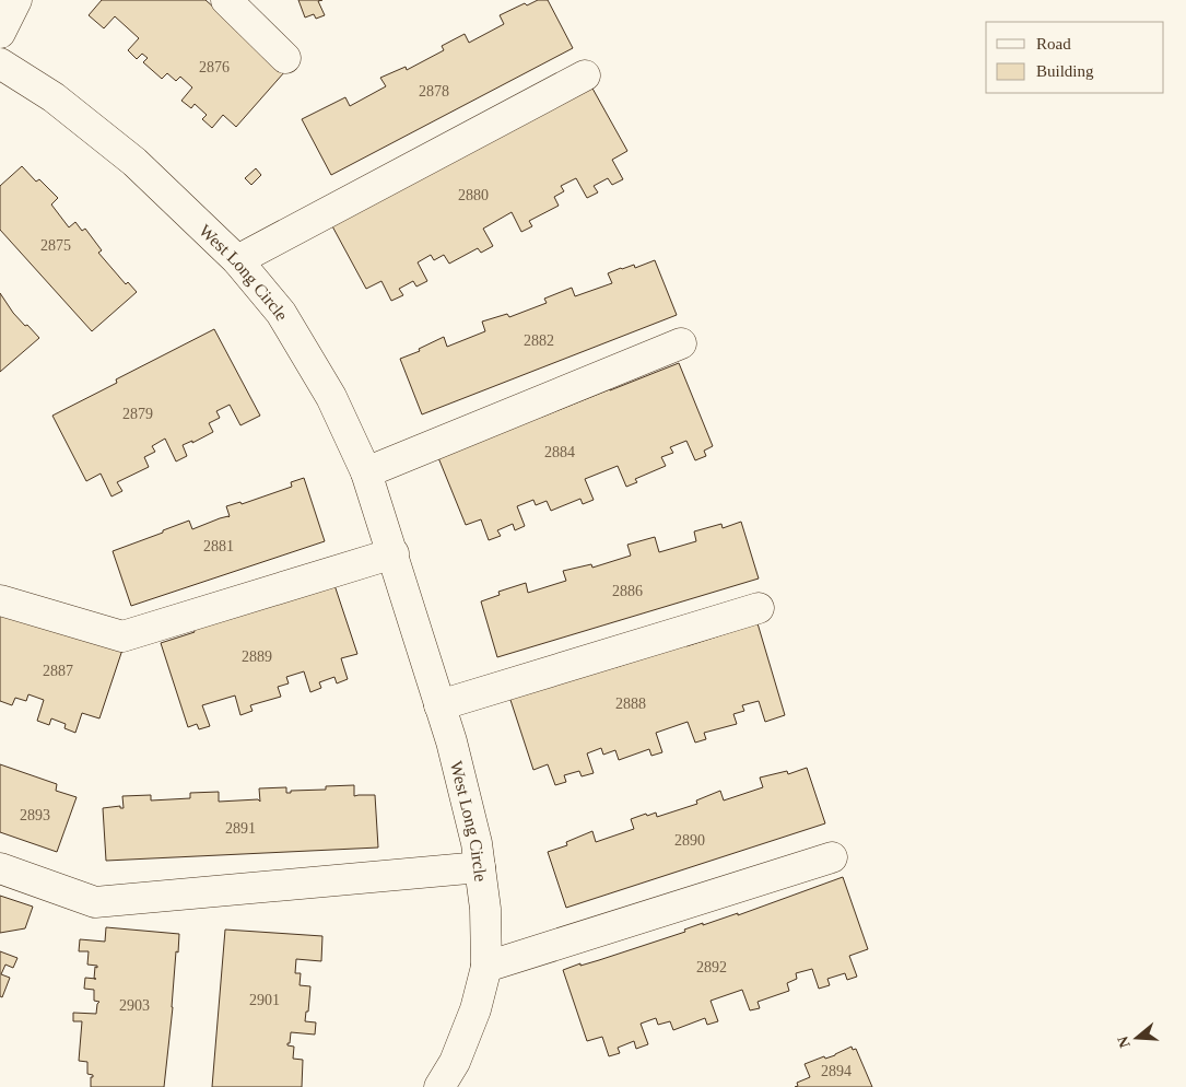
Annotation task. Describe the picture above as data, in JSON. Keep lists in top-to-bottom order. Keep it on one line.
{"streets":{"street":["West Long Circle"]},"house_numbers":["2876","2878","2880","2875","2882","2879","2884","2881","2886","2889","2887","2888","2893","2891","2890","2892","2901","2903","2894"],"legend":["Road","Building"],"north":"left"}
